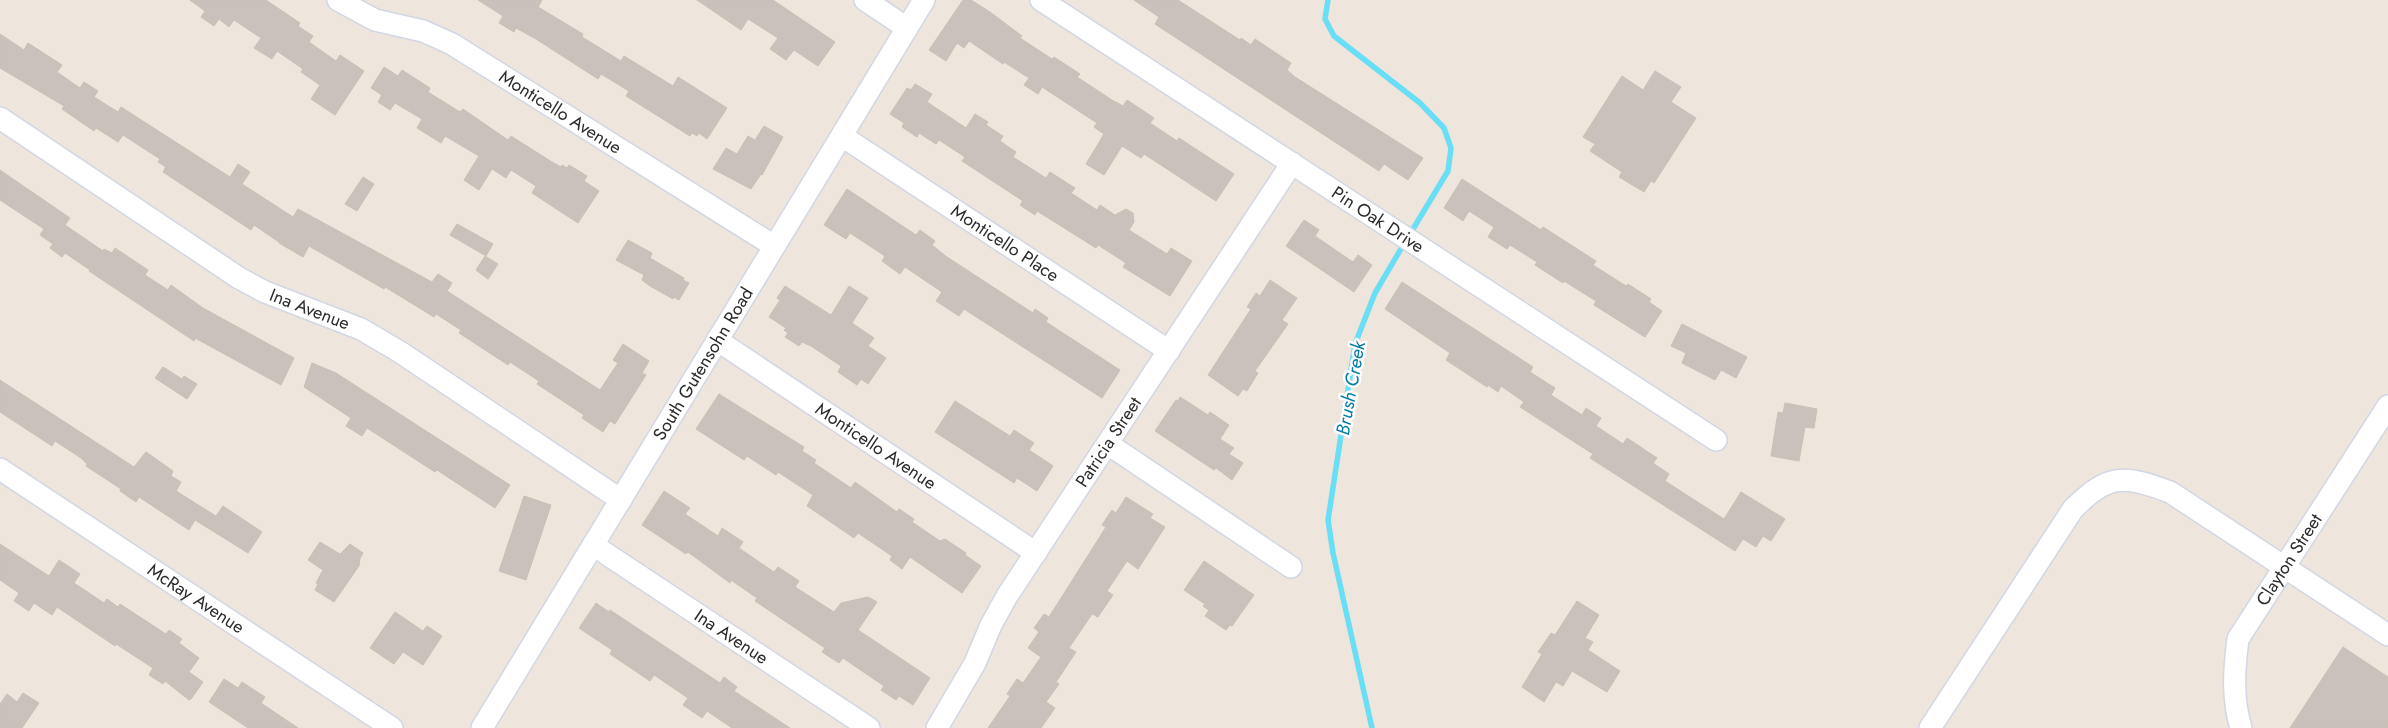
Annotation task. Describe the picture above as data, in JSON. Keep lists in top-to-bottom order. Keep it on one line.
{"streets":{"street":["Monticello Avenue","Pin Oak Drive","Monticello Place","Ina Avenue","South Gutensohn Road","Patricia Street","Clayton Street","McRay Avenue"]},"crossings":[["Monticello Avenue","South Gutensohn Road"],["Monticello Avenue","Patricia Street"],["Pin Oak Drive","Patricia Street"],["Monticello Place","South Gutensohn Road"],["Monticello Place","Patricia Street"],["Ina Avenue","South Gutensohn Road"]],"water":["Brush Creek"]}
